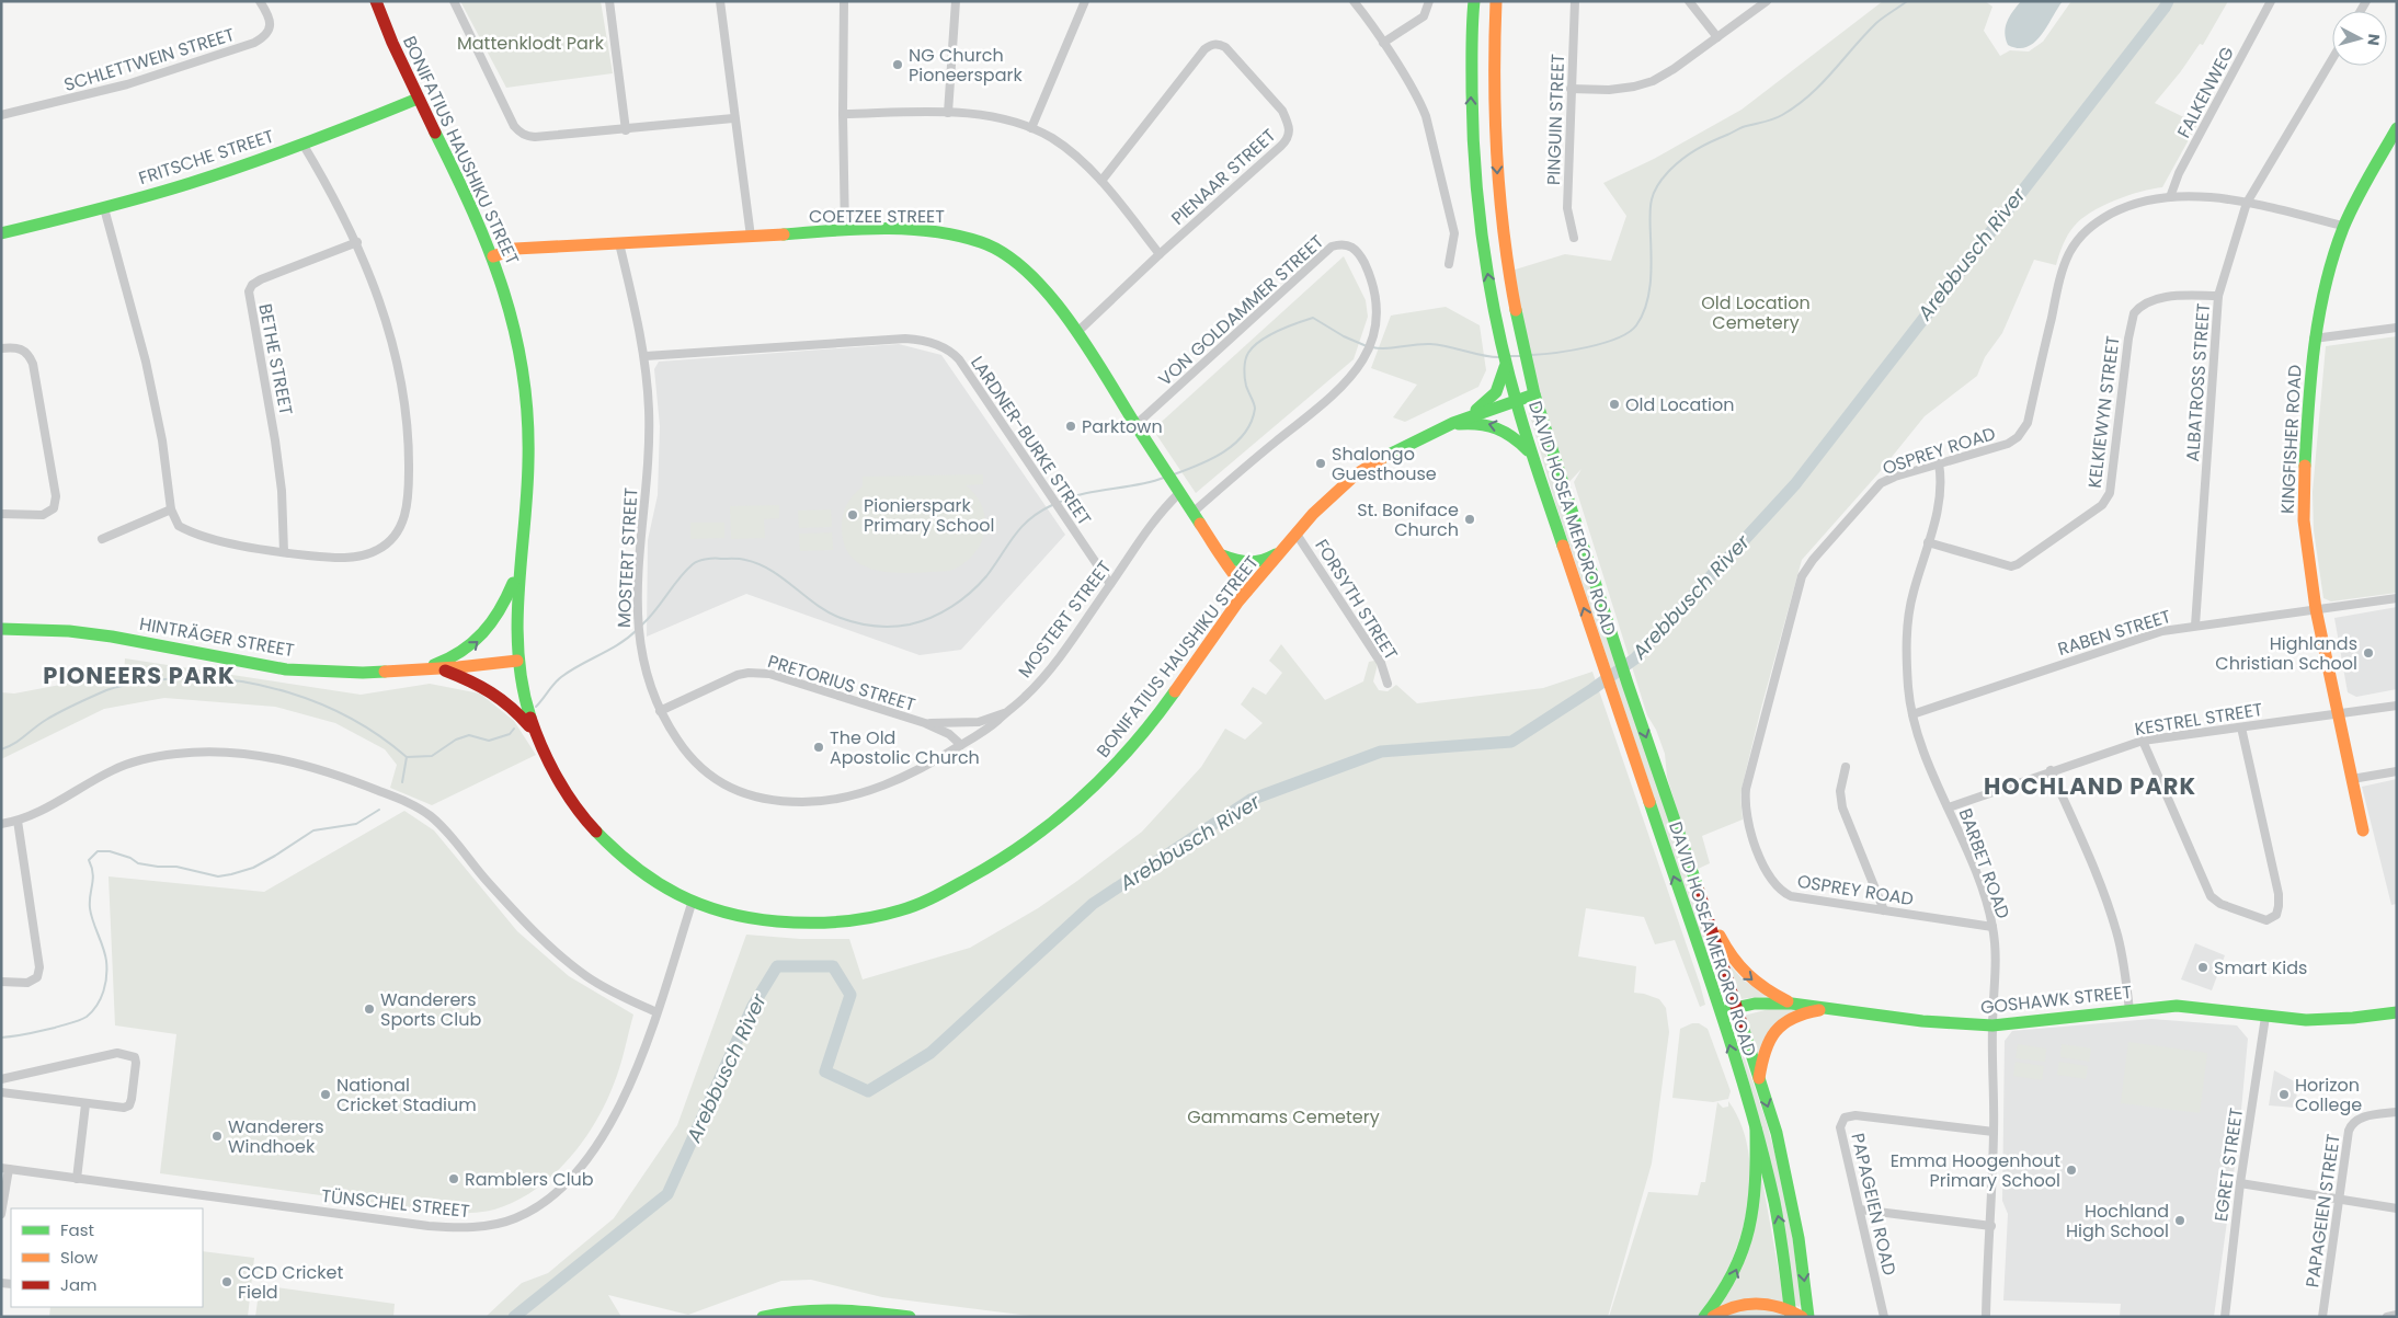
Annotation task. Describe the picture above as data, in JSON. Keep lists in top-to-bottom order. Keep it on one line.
{"streets":{"street":["SCHLETTWEIN STREET","FALKENWEG","PINGUIN STREET","BONIFATIUS HAUSHIKU STREET","FRITSCHE STREET","PIENAAR STREET","COETZEE STREET","VON GOLDAMMER STREET","BETHE STREET","ALBATROSS STREET","KELKIEWYN STREET","KINGFISHER ROAD","LARDNER-BURKE STREET","OSPREY ROAD","DAVID HOSEA MERORO ROAD","MOSTERT STREET","FORSYTH STREET","RABEN STREET","HINTRÄGER STREET","PRETORIUS STREET","KESTREL STREET","BARBET ROAD","GOSHAWK STREET","EGRET STREET","TÜNSCHEL STREET","PAPAGEIEN ROAD","PAPAGEIEN STREET"]},"crossings":[["FALKENWEG","OSPREY ROAD"],["BONIFATIUS HAUSHIKU STREET","FRITSCHE STREET"],["BONIFATIUS HAUSHIKU STREET","COETZEE STREET"],["BONIFATIUS HAUSHIKU STREET","DAVID HOSEA MERORO ROAD"],["BONIFATIUS HAUSHIKU STREET","FORSYTH STREET"],["BONIFATIUS HAUSHIKU STREET","HINTRÄGER STREET"],["BONIFATIUS HAUSHIKU STREET","TÜNSCHEL STREET"],["PIENAAR STREET","COETZEE STREET"],["COETZEE STREET","VON GOLDAMMER STREET"],["COETZEE STREET","MOSTERT STREET"],["ALBATROSS STREET","KELKIEWYN STREET"],["ALBATROSS STREET","OSPREY ROAD"],["ALBATROSS STREET","RABEN STREET"],["KELKIEWYN STREET","BARBET ROAD"],["KINGFISHER ROAD","OSPREY ROAD"],["KINGFISHER ROAD","RABEN STREET"],["KINGFISHER ROAD","KESTREL STREET"],["LARDNER-BURKE STREET","MOSTERT STREET"],["OSPREY ROAD","BARBET ROAD"],["DAVID HOSEA MERORO ROAD","GOSHAWK STREET"],["MOSTERT STREET","PRETORIUS STREET"],["RABEN STREET","BARBET ROAD"],["KESTREL STREET","BARBET ROAD"],["BARBET ROAD","GOSHAWK STREET"],["BARBET ROAD","PAPAGEIEN ROAD"],["GOSHAWK STREET","EGRET STREET"]],"districts":["PIONEERS PARK","HOCHLAND PARK"],"water":["Arebbusch River"],"parks":["Mattenklodt Park","Old Location Cemetery","Gammams Cemetery"],"places":["NG Church Pioneerspark","Old Location","Parktown","Shalongo Guesthouse","Pionierspark Primary School","St. Boniface Church","Highlands Christian School","The Old Apostolic Church","Smart Kids","Wanderers Sports Club","National Cricket Stadium","Horizon College","Wanderers Windhoek","Emma Hoogenhout Primary School","Ramblers Club","Hochland High School","CCD Cricket Field"],"legend":["Fast","Slow","Jam"],"north":"right"}
